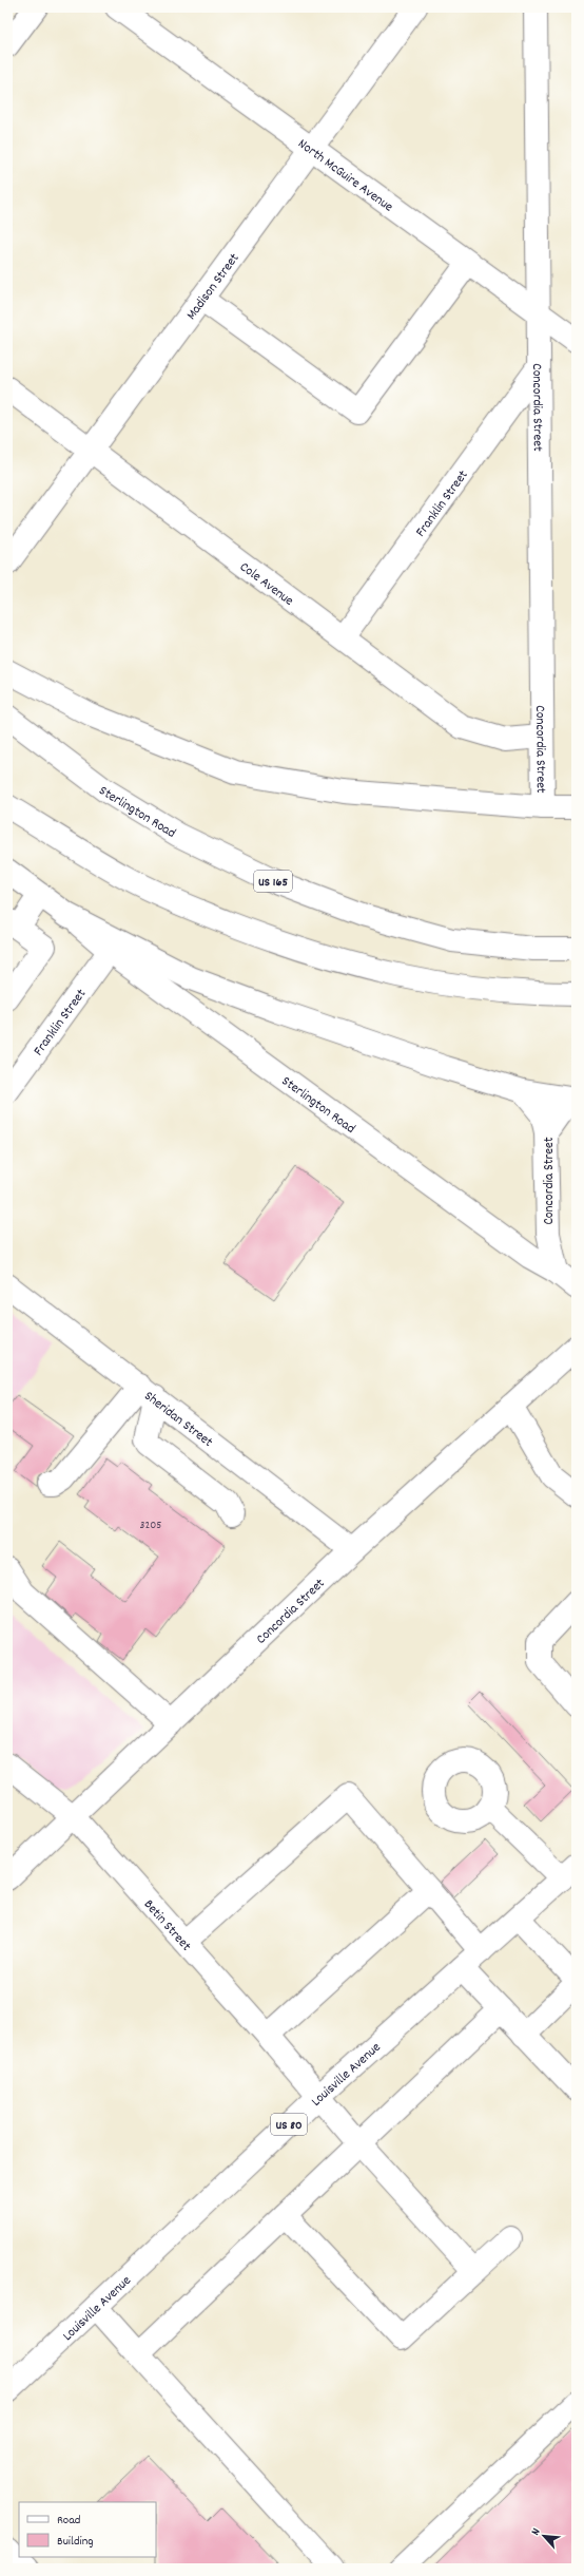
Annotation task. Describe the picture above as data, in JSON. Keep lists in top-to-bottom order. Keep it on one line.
{"streets":{"main road":["North McGuire Avenue","Madison Street","Concordia Street","Franklin Street","Cole Avenue","Sterlington Road","US 165","Sheridan Street","Betin Street","Louisville Avenue","US 80"]},"crossings":[["North McGuire Avenue","Madison Street"],["North McGuire Avenue","Concordia Street"],["Madison Street","Cole Avenue"],["Concordia Street","Franklin Street"],["Concordia Street","Cole Avenue"],["Concordia Street","Sterlington Road"],["Concordia Street","Sheridan Street"],["Concordia Street","Betin Street"],["Franklin Street","Cole Avenue"],["Franklin Street","Sterlington Road"],["Betin Street","Louisville Avenue"]],"house_numbers":["3205"],"legend":["Road","Building"],"north":"top left"}
